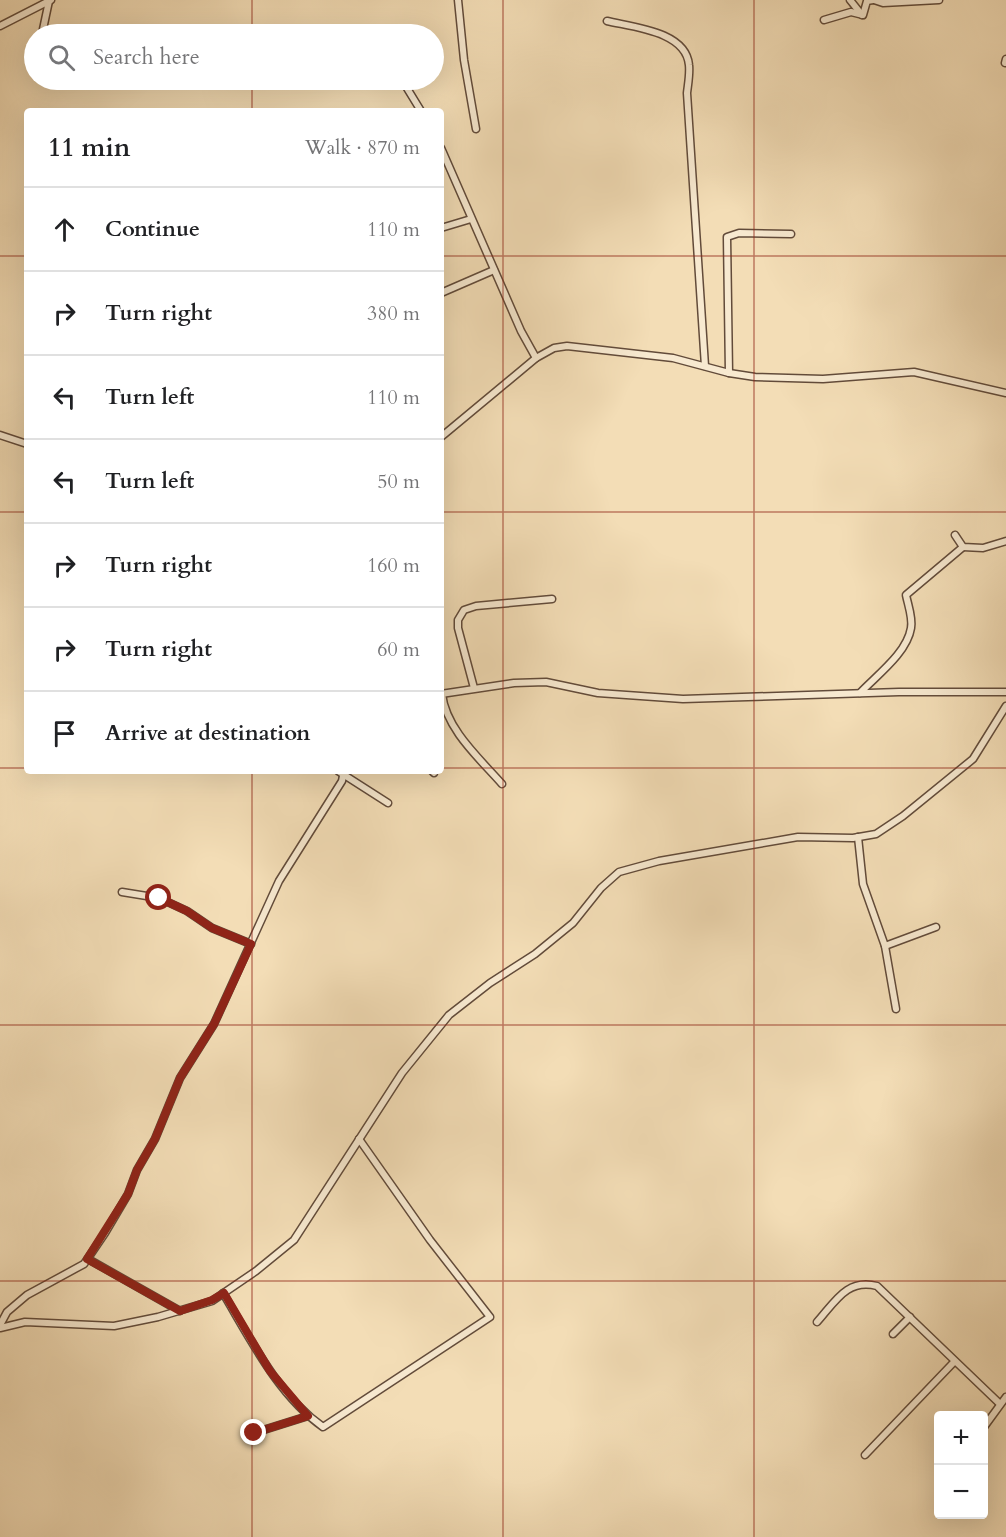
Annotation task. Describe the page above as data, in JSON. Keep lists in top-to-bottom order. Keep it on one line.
{"page":{"search":"Search here","heading":["11 min","Walk · 870 m"],"list":[["Continue","110 m"],["Turn right","380 m"],["Turn left","110 m"],["Turn left","50 m"],["Turn right","160 m"],["Turn right","60 m"],"Arrive at destination"],"map_buttons":["+","−"]}}
